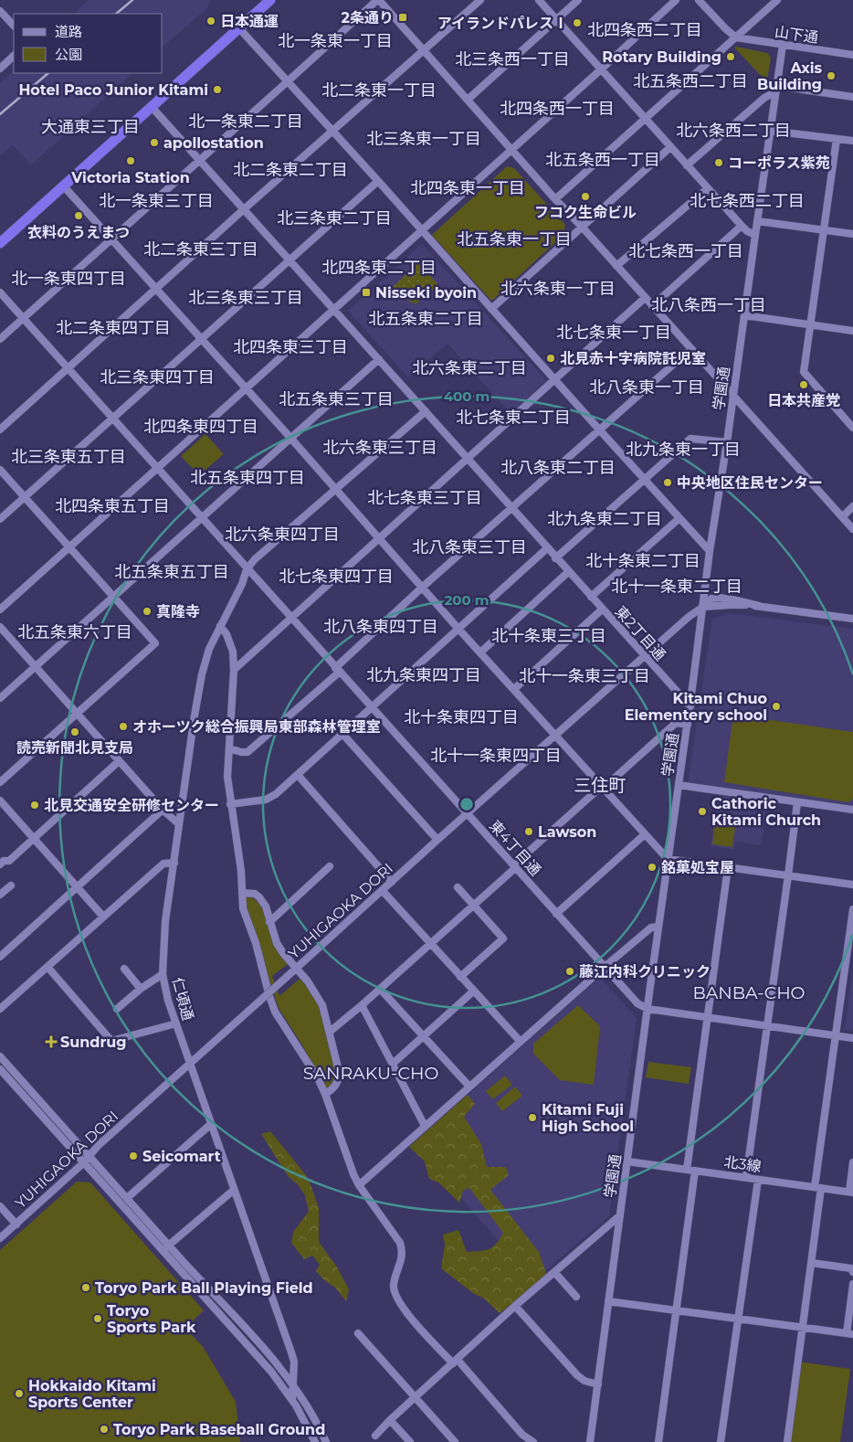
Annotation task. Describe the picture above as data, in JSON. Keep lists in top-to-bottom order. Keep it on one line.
{"streets":{"street":["山下通","学園通","東2丁目通","東4丁目通","YUHIGAOKA DORI","仁頃通","北3線"]},"crossings":[["山下通","学園通"],["学園通","東2丁目通"],["学園通","東4丁目通"],["学園通","YUHIGAOKA DORI"],["学園通","北3線"],["東2丁目通","YUHIGAOKA DORI"],["東4丁目通","YUHIGAOKA DORI"],["東4丁目通","仁頃通"],["YUHIGAOKA DORI","仁頃通"]],"districts":["北四条西二丁目","北一条東一丁目","北三条西一丁目","北五条西二丁目","北二条東一丁目","北四条西一丁目","北一条東二丁目","大通東三丁目","北六条西二丁目","北三条東一丁目","北五条西一丁目","北二条東二丁目","北四条東一丁目","北一条東三丁目","北七条西二丁目","北三条東二丁目","北五条東一丁目","北二条東三丁目","北七条西一丁目","北四条東二丁目","北一条東四丁目","北六条東一丁目","北三条東三丁目","北八条西一丁目","北五条東二丁目","北二条東四丁目","北七条東一丁目","北四条東三丁目","北六条東二丁目","北三条東四丁目","北八条東一丁目","北五条東三丁目","北七条東二丁目","北四条東四丁目","北六条東三丁目","北九条東一丁目","北三条東五丁目","北八条東二丁目","北五条東四丁目","北七条東三丁目","北四条東五丁目","北九条東二丁目","北六条東四丁目","北八条東三丁目","北十条東二丁目","北五条東五丁目","北七条東四丁目","北十一条東二丁目","北八条東四丁目","北五条東六丁目","北十条東三丁目","北九条東四丁目","北十一条東三丁目","北十条東四丁目","北十一条東四丁目","三住町","BANBA-CHO","SANRAKU-CHO"],"places":{"transit":["2条通り","Nisseki byoin"],"other":["日本通運","アイランドパレスⅠ","Rotary Building","Axis Building","Hotel Paco Junior Kitami","apollostation","Victoria Station","コーポラス紫苑","フコク生命ビル","衣料のうえまつ","北見赤十字病院託児室","日本共産党","中央地区住民センター","真隆寺","Kitami Chuo Elementery school","オホーツク総合振興局東部森林管理室","読売新聞北見支局","北見交通安全研修センター","Cathoric Kitami Church","Lawson","銘菓処宝屋","藤江内科クリニック","Kitami Fuji High School","Seicomart","Toryo Park Ball Playing Field","Toryo Sports Park","Hokkaido Kitami Sports Center","Toryo Park Baseball Ground"],"health":["Sundrug"]},"legend":["道路","公園"],"rings":["400 m","200 m"]}
